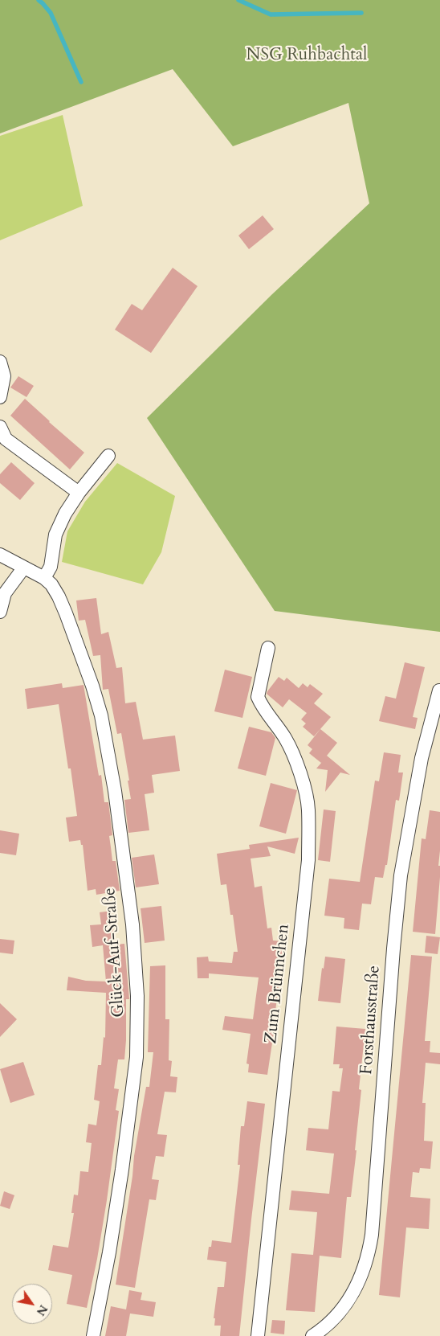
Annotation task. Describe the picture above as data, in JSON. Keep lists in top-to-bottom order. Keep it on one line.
{"streets":{"street":["Glück-Auf-Straße","Zum Brünnchen","Forsthausstraße"]},"parks":["NSG Ruhbachtal"],"north":"bottom right"}
